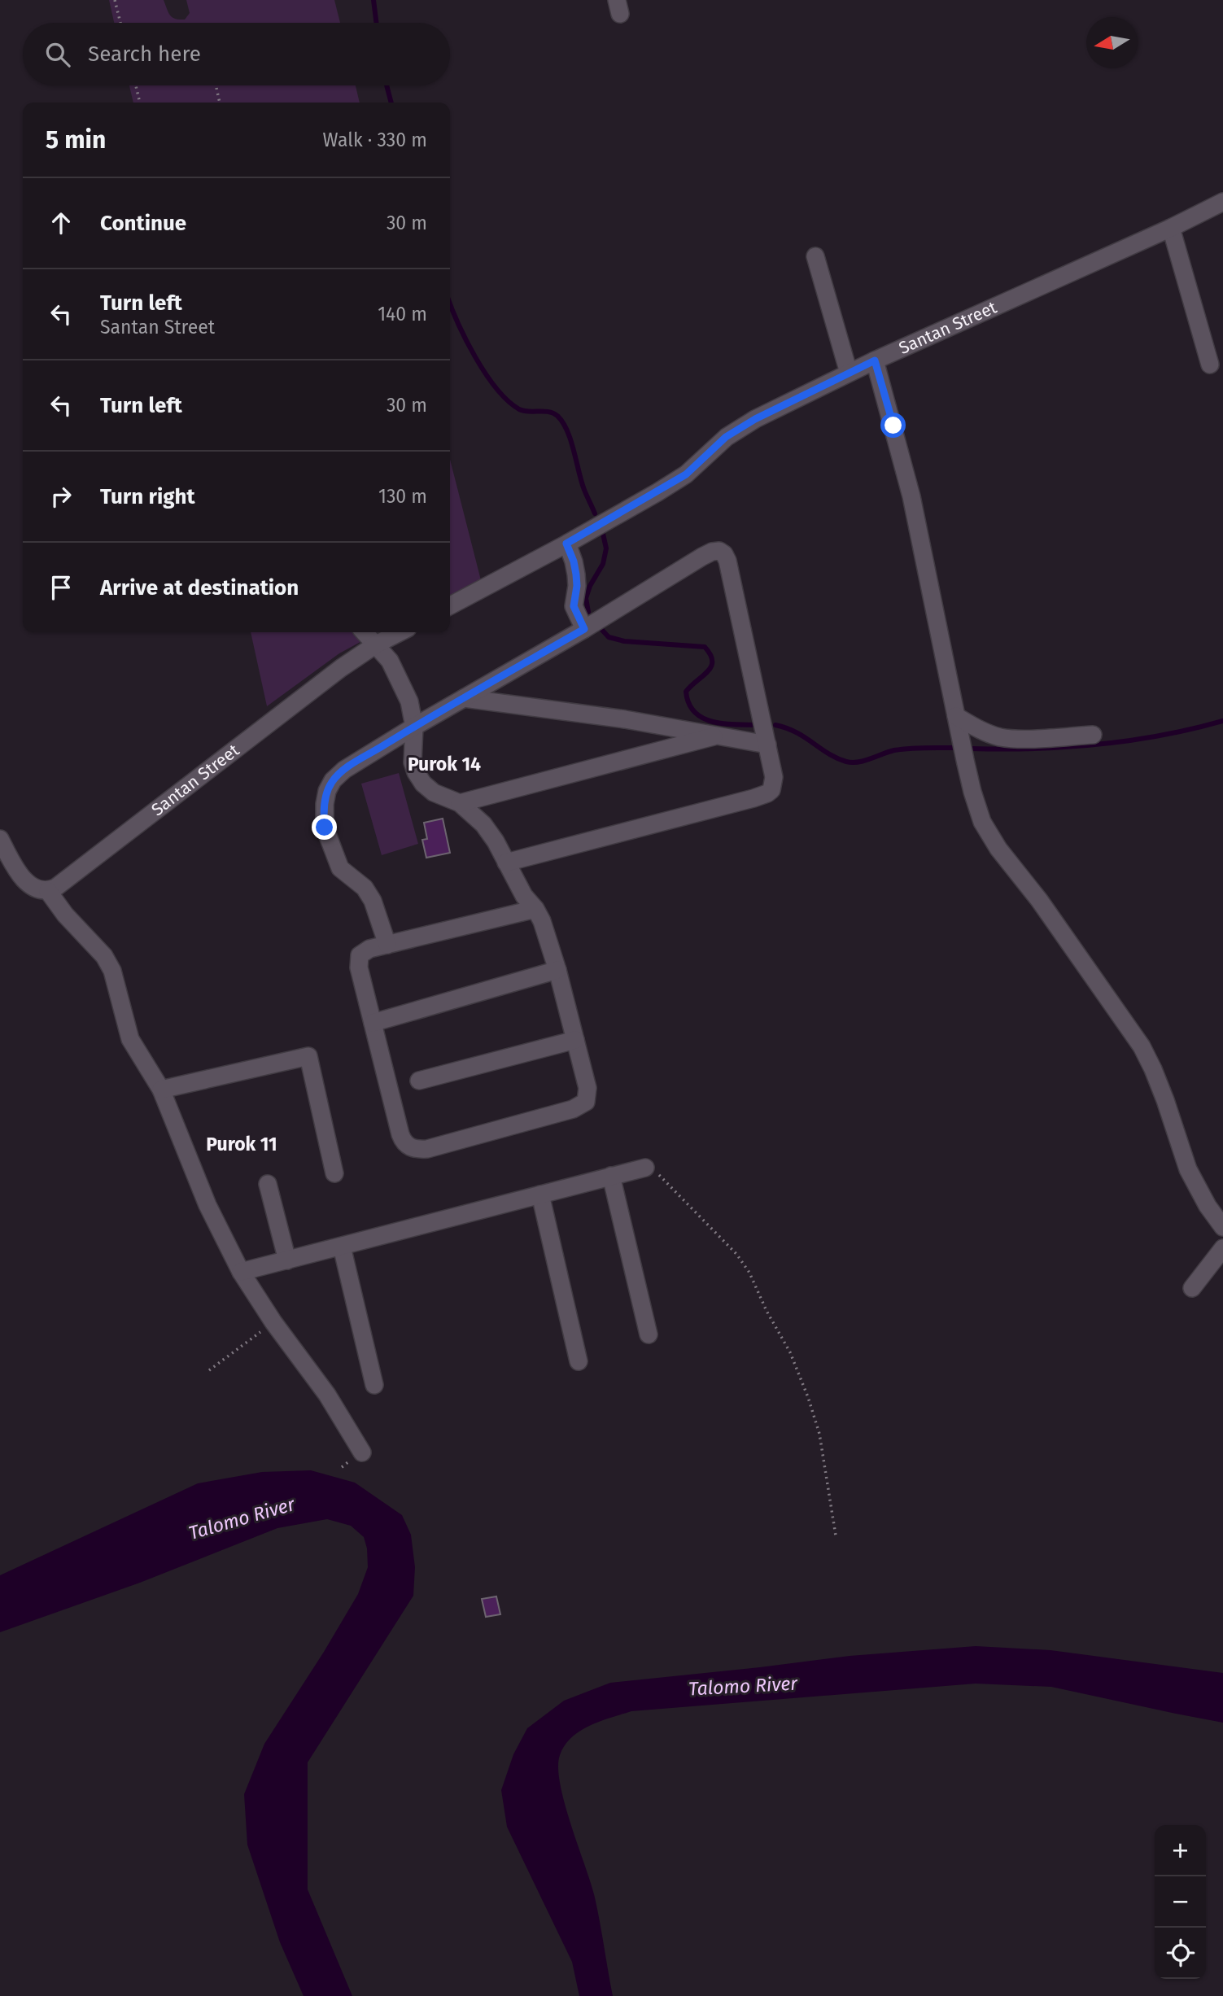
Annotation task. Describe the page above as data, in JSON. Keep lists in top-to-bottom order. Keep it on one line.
{"streets":{"street":["Santan Street"]},"districts":["Purok 14","Purok 11"],"water":["Talomo River"],"north":"left","page":{"search":"Search here","heading":["5 min","Walk · 330 m"],"list":[["Continue","30 m"],["Turn left","Santan Street","140 m"],["Turn left","30 m"],["Turn right","130 m"],"Arrive at destination"],"map_buttons":["+","−"]}}
